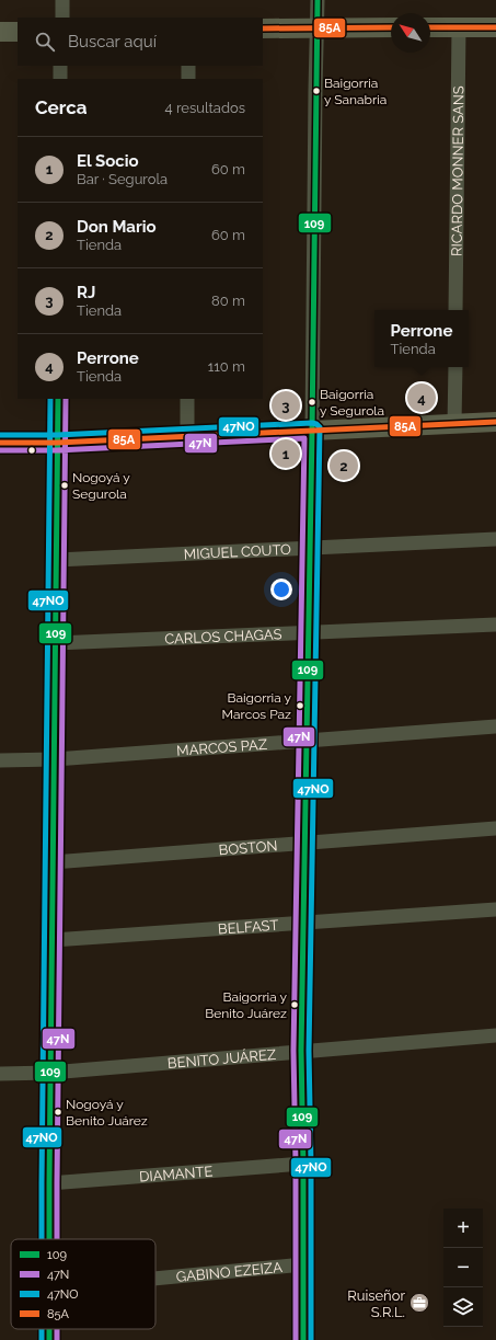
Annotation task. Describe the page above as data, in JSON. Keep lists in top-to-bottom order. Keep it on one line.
{"streets":{"street":["RICARDO MONNER SANS","MIGUEL COUTO","CARLOS CHAGAS","MARCOS PAZ","BOSTON","BELFAST","BENITO JUÁREZ","DIAMANTE","GABINO EZEIZA"]},"places":{"other":["Baigorria y Sanabria","Baigorria y Segurola","Nogoyá y Segurola","Baigorria y Marcos Paz","Baigorria y Benito Juárez","Nogoyá y Benito Juárez"],"office":["Ruiseñor S.R.L."]},"lines":["transit line 109","transit line 85A","transit line 47N","transit line 47NO"],"legend":["109","47N","47NO","85A"],"north":"top left","page":{"search":"Buscar aquí","heading":["Cerca","4 resultados"],"list":[{"mark":"1","name":"El Socio","note":"Bar · Segurola","value":"60 m"},{"mark":"2","name":"Don Mario","note":"Tienda","value":"60 m"},{"mark":"3","name":"RJ","note":"Tienda","value":"80 m"},{"mark":"4","name":"Perrone","note":"Tienda","value":"110 m"}],"popup":["Perrone","Tienda"],"pins":["4","3","1","2"],"map_buttons":["+","−"]}}
